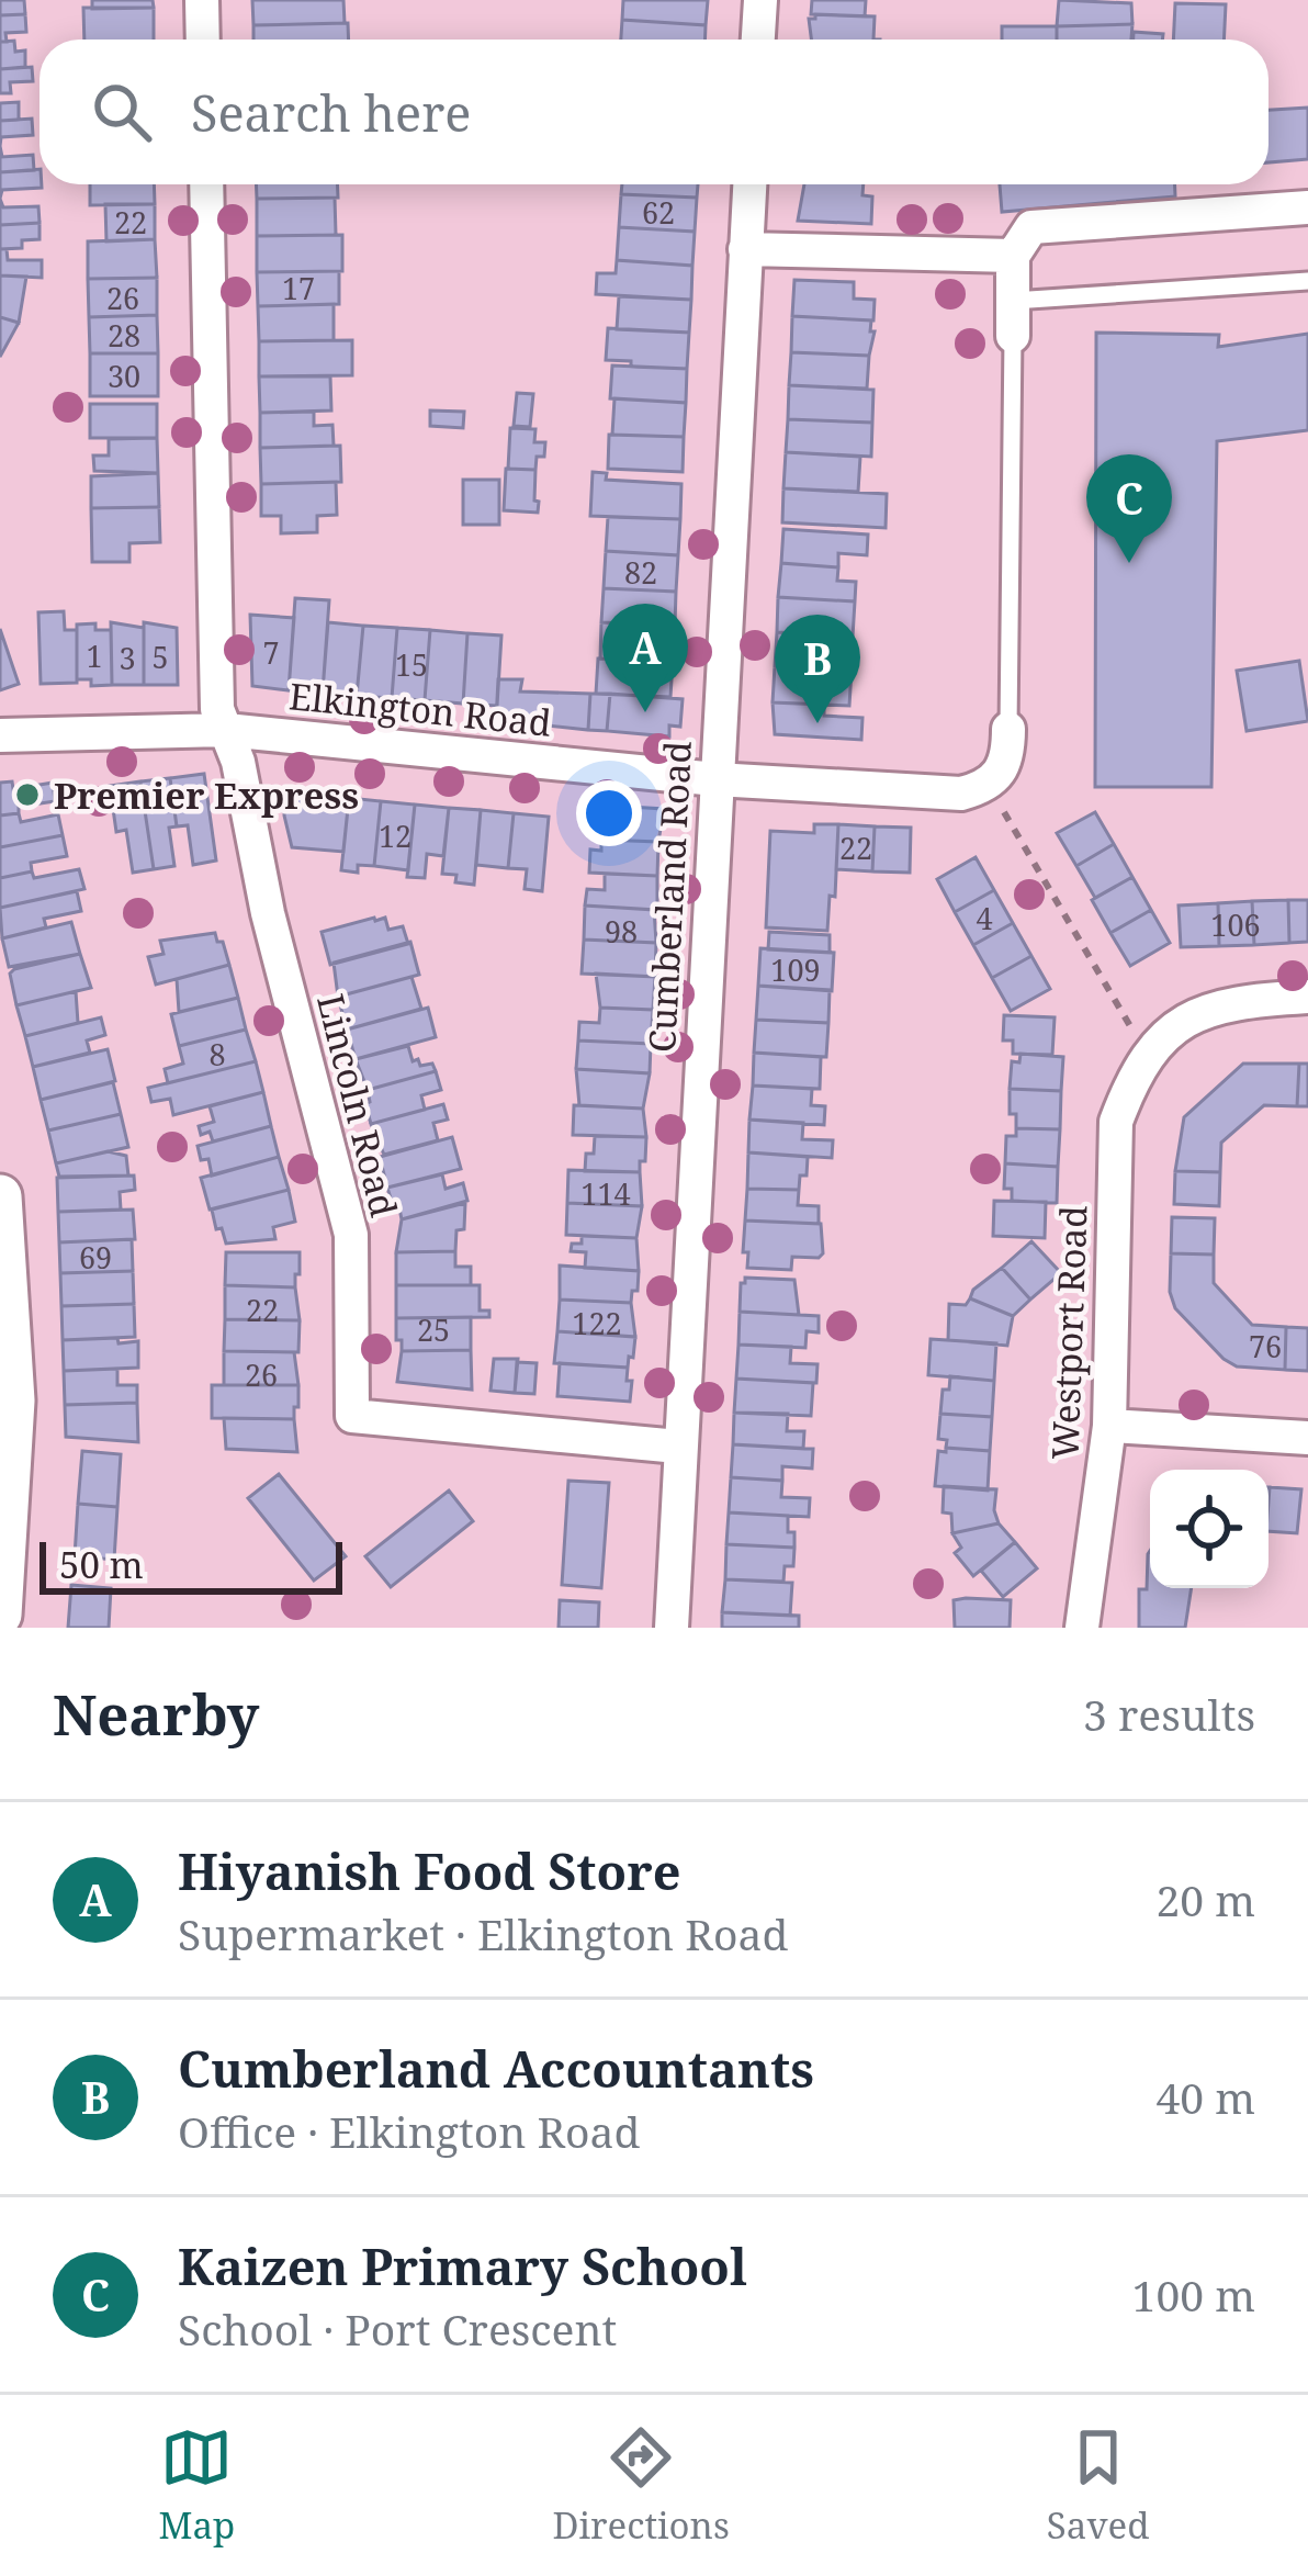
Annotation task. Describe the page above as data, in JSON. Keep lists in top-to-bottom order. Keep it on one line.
{"streets":{"street":["Elkington Road","Cumberland Road","Lincoln Road","Westport Road"]},"crossings":[["Elkington Road","Cumberland Road"],["Elkington Road","Lincoln Road"],["Cumberland Road","Lincoln Road"]],"places":["Premier Express"],"house_numbers":["62","22","17","26","28","30","82","7","1","5","3","15","12","22","4","106","98","109","8","114","69","22","122","25","76","26"],"scale_bar":"50 m","page":{"search":"Search here","pins":["C","A","B"],"scale":"50 m","heading":["Nearby","3 results"],"list":[{"mark":"A","name":"Hiyanish Food Store","note":"Supermarket · Elkington Road","value":"20 m"},{"mark":"B","name":"Cumberland Accountants","note":"Office · Elkington Road","value":"40 m"},{"mark":"C","name":"Kaizen Primary School","note":"School · Port Crescent","value":"100 m"}],"nav":["Map","Directions","Saved"]}}
